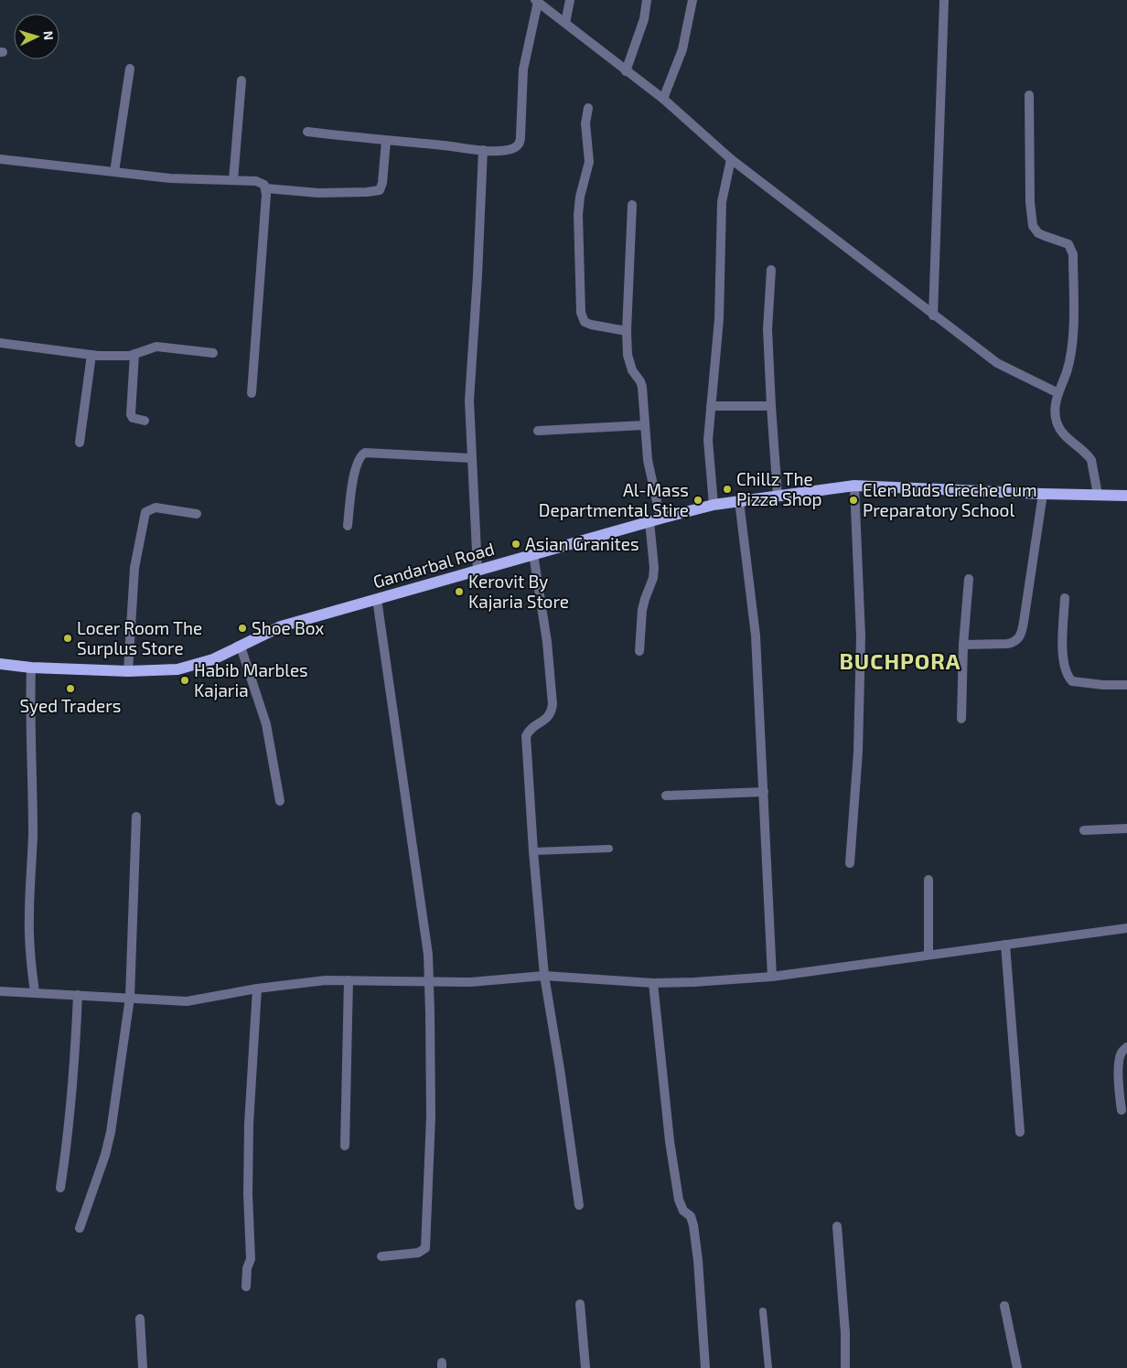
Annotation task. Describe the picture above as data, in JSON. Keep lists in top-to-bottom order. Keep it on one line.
{"streets":{"main road":["Gandarbal Road"]},"districts":["BUCHPORA"],"places":["Chillz The Pizza Shop","Al-Mass Departmental Stire","Elen Buds Creche Cum Preparatory School","Asian Granites","Kerovit By Kajaria Store","Shoe Box","Locer Room The Surplus Store","Habib Marbles Kajaria","Syed Traders"],"north":"right"}
